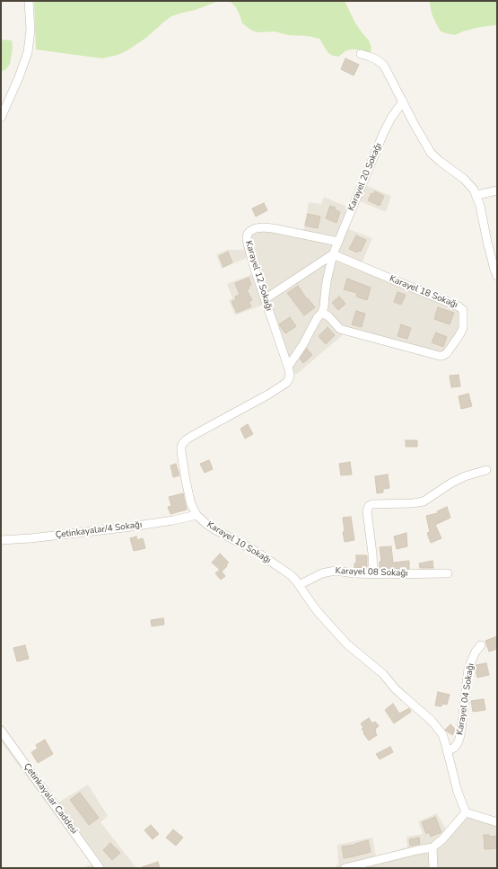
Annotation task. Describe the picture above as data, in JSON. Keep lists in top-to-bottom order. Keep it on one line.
{"streets":{"street":["Karayel 20 Sokağı","Karayel 12 Sokağı","Karayel 18 Sokağı","Çetinkayalar/4 Sokağı","Karayel 10 Sokağı","Karayel 08 Sokağı","Karayel 04 Sokağı","Çetinkayalar Caddesi"]},"crossings":[["Karayel 20 Sokağı","Karayel 12 Sokağı"],["Karayel 20 Sokağı","Karayel 18 Sokağı"],["Karayel 12 Sokağı","Karayel 10 Sokağı"],["Çetinkayalar/4 Sokağı","Karayel 10 Sokağı"],["Karayel 10 Sokağı","Karayel 08 Sokağı"],["Karayel 10 Sokağı","Karayel 04 Sokağı"]]}
